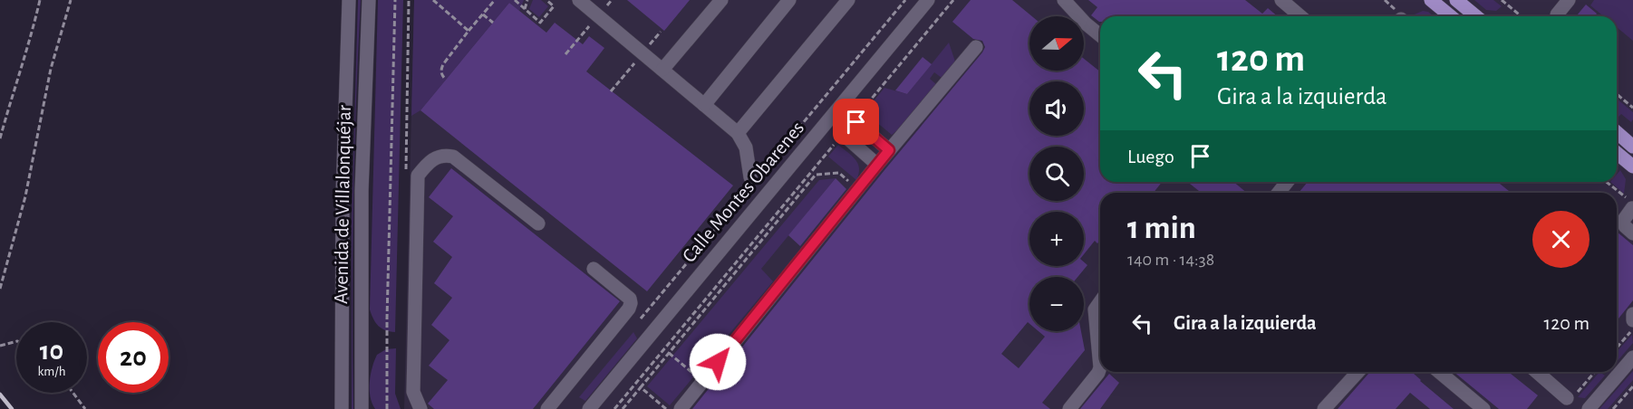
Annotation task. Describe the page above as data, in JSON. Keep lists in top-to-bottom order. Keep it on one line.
{"streets":{"street":["Calle Montes Obarenes","Avenida de Villalonquéjar"]},"north":"right","page":{"map_buttons":["+","−"],"turn":["120 m","Gira a la izquierda"],"then":"Luego","heading":["1 min","140 m · 14:38"],"list":[{"name":"Gira a la izquierda","value":"120 m"}],"speed":"10 km/h","limit":"20"}}
